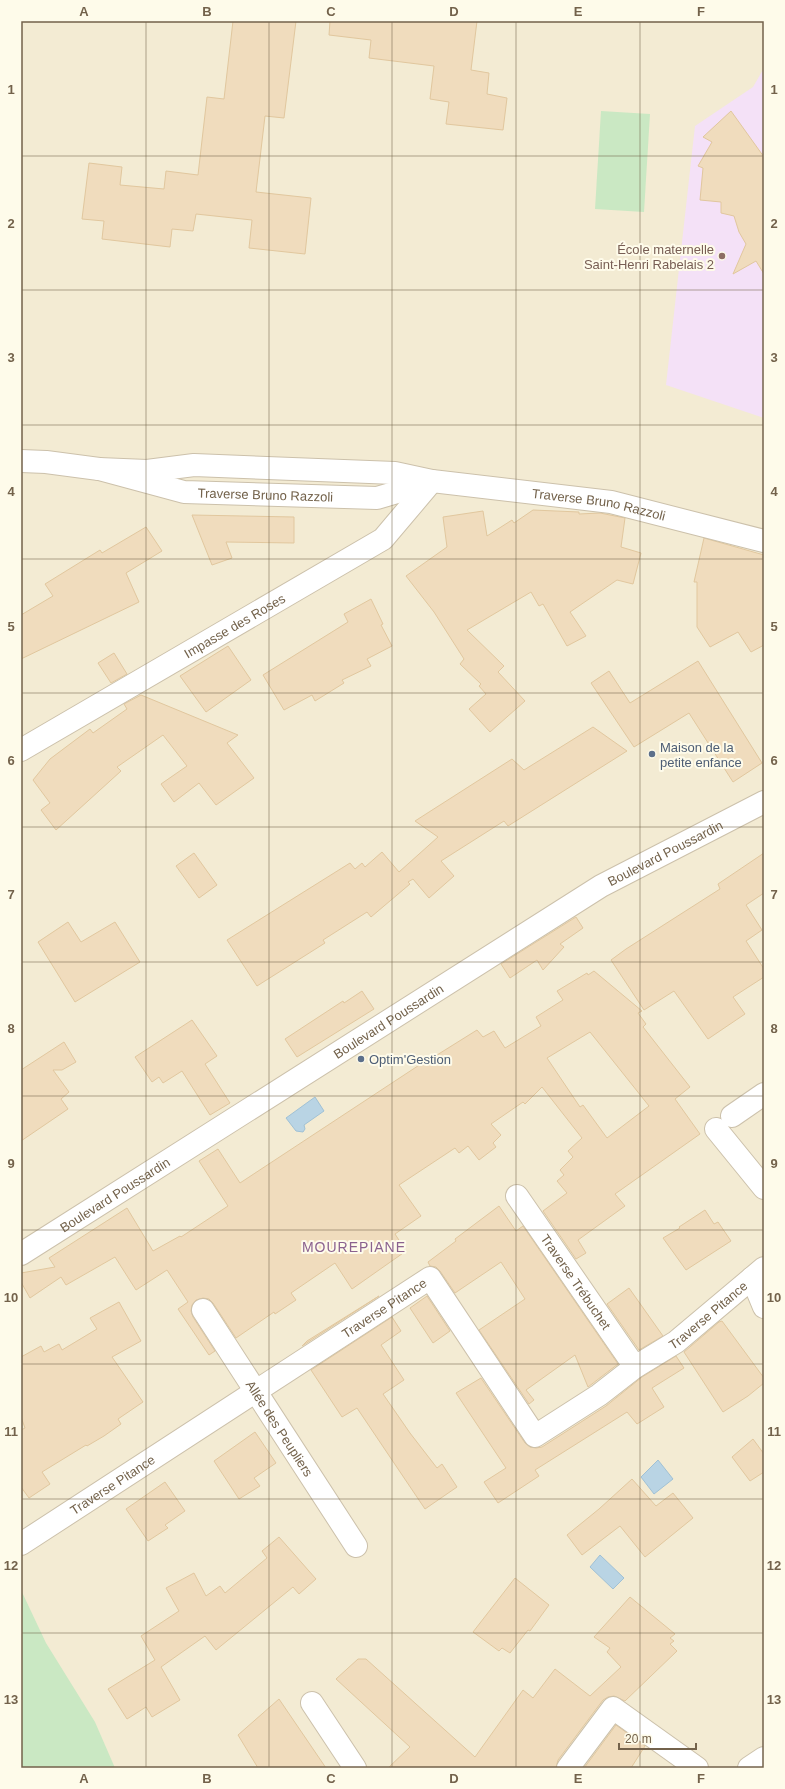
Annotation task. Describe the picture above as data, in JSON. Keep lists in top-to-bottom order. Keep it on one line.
{"streets":{"street":["Traverse Bruno Razzoli","Impasse des Roses","Boulevard Poussardin","Traverse Trébuchet","Traverse Pitance","Allée des Peupliers"]},"crossings":[["Traverse Bruno Razzoli","Impasse des Roses"],["Traverse Trébuchet","Traverse Pitance"],["Traverse Pitance","Allée des Peupliers"]],"districts":["MOUREPIANE"],"places":["École maternelle Saint-Henri Rabelais 2","Maison de la petite enfance","Optim'Gestion"],"scale_bar":"20 m","grid":{"columns":["A","B","C","D","E","F"],"rows":["1","2","3","4","5","6","7","8","9","10","11","12","13"]}}
